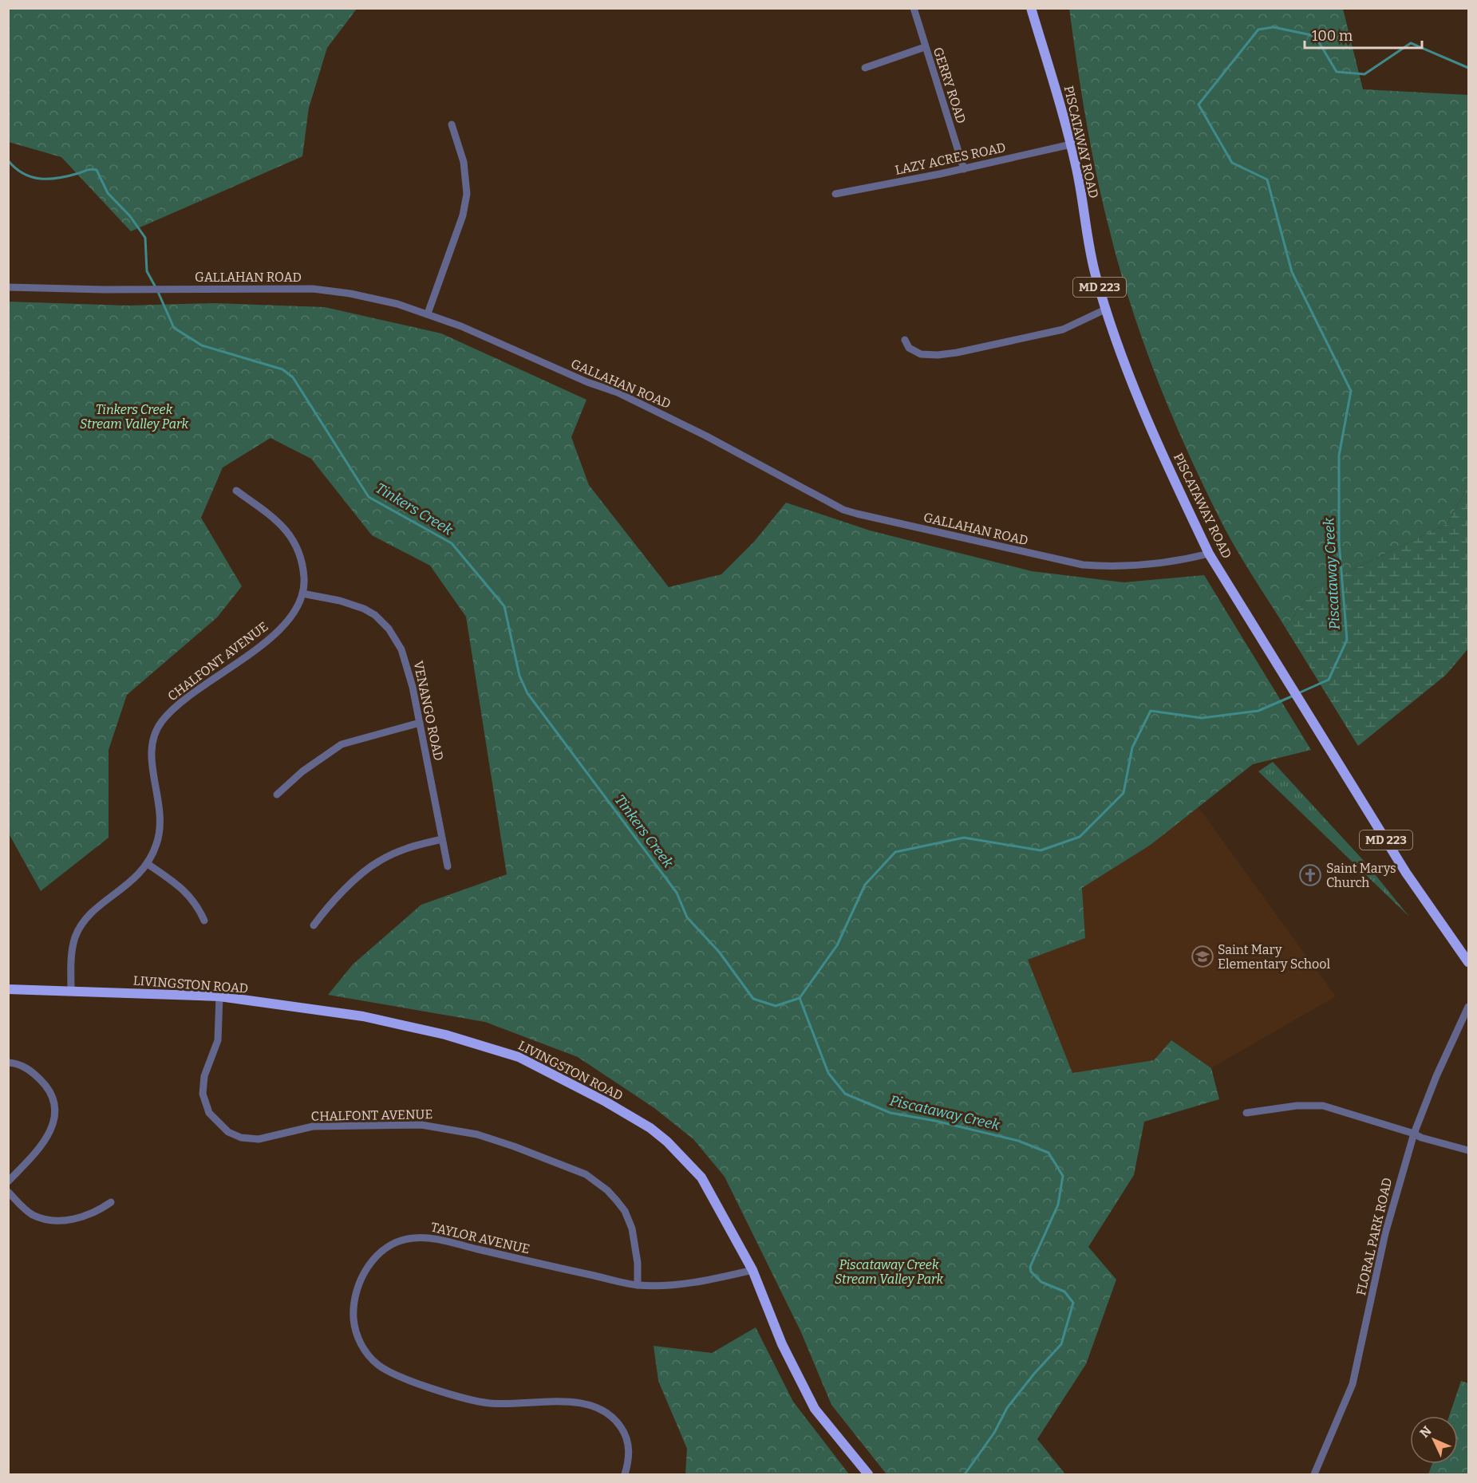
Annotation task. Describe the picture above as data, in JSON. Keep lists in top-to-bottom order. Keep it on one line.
{"streets":{"main road":["PISCATAWAY ROAD","MD 223","LIVINGSTON ROAD"],"street":["GERRY ROAD","LAZY ACRES ROAD","GALLAHAN ROAD","CHALFONT AVENUE","VENANGO ROAD","FLORAL PARK ROAD","TAYLOR AVENUE"]},"crossings":[["GERRY ROAD","LAZY ACRES ROAD"],["PISCATAWAY ROAD","LAZY ACRES ROAD"],["PISCATAWAY ROAD","GALLAHAN ROAD"],["CHALFONT AVENUE","VENANGO ROAD"],["CHALFONT AVENUE","LIVINGSTON ROAD"],["CHALFONT AVENUE","TAYLOR AVENUE"],["LIVINGSTON ROAD","TAYLOR AVENUE"]],"water":["Tinkers Creek","Piscataway Creek"],"parks":["Tinkers Creek Stream Valley Park","Piscataway Creek Stream Valley Park"],"places":{"church":["Saint Marys Church"],"school or university":["Saint Mary Elementary School"]},"scale_bar":"100 m","north":"top left"}
